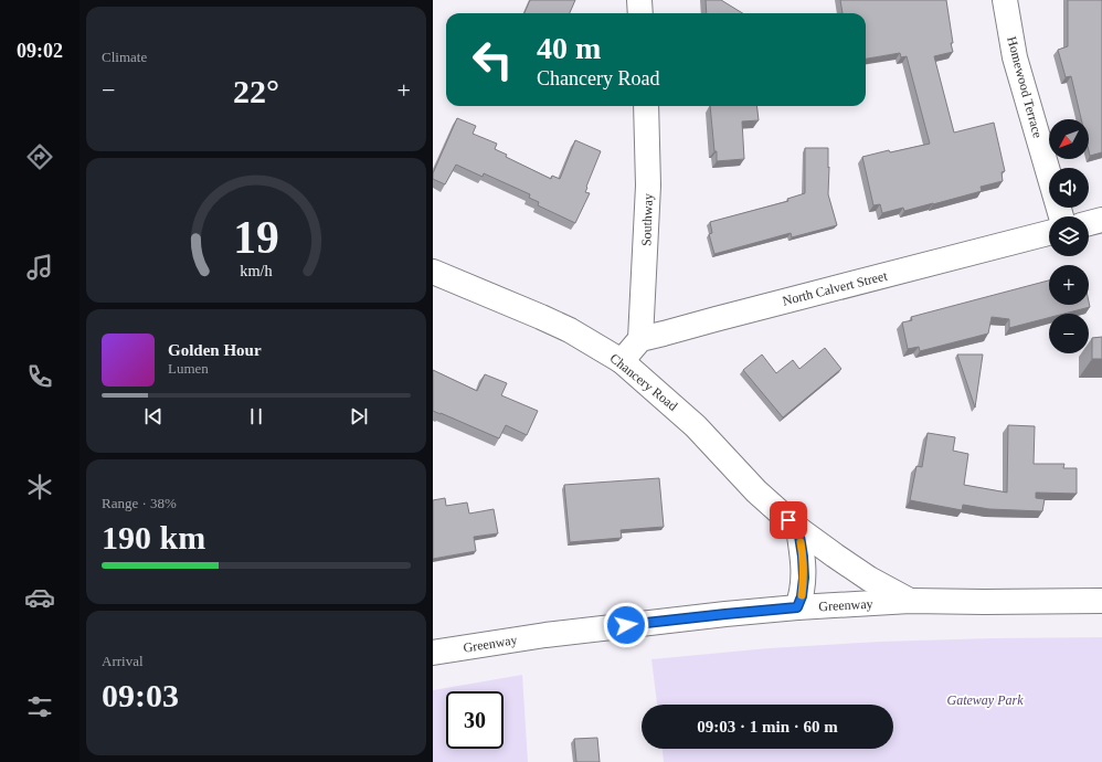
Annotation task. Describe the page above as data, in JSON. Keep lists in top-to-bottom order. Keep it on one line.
{"streets":{"street":["Homewood Terrace","Southway","North Calvert Street","Chancery Road","Greenway"]},"crossings":[["Southway","North Calvert Street"],["Chancery Road","Greenway"]],"parks":["Gateway Park"],"north":"bottom left","page":{"tabs":"09:02","tile":["Climate",["Range · 38%","190 km"],["Arrival","09:03"]],"turn":["40 m","Chancery Road"],"heat":["−","22°","+"],"map_buttons":["+","−"],"song":["Golden Hour","Lumen"],"limit":"30","trip":"09:03 · 1 min · 60 m","gauge":["19","km/h"]}}
